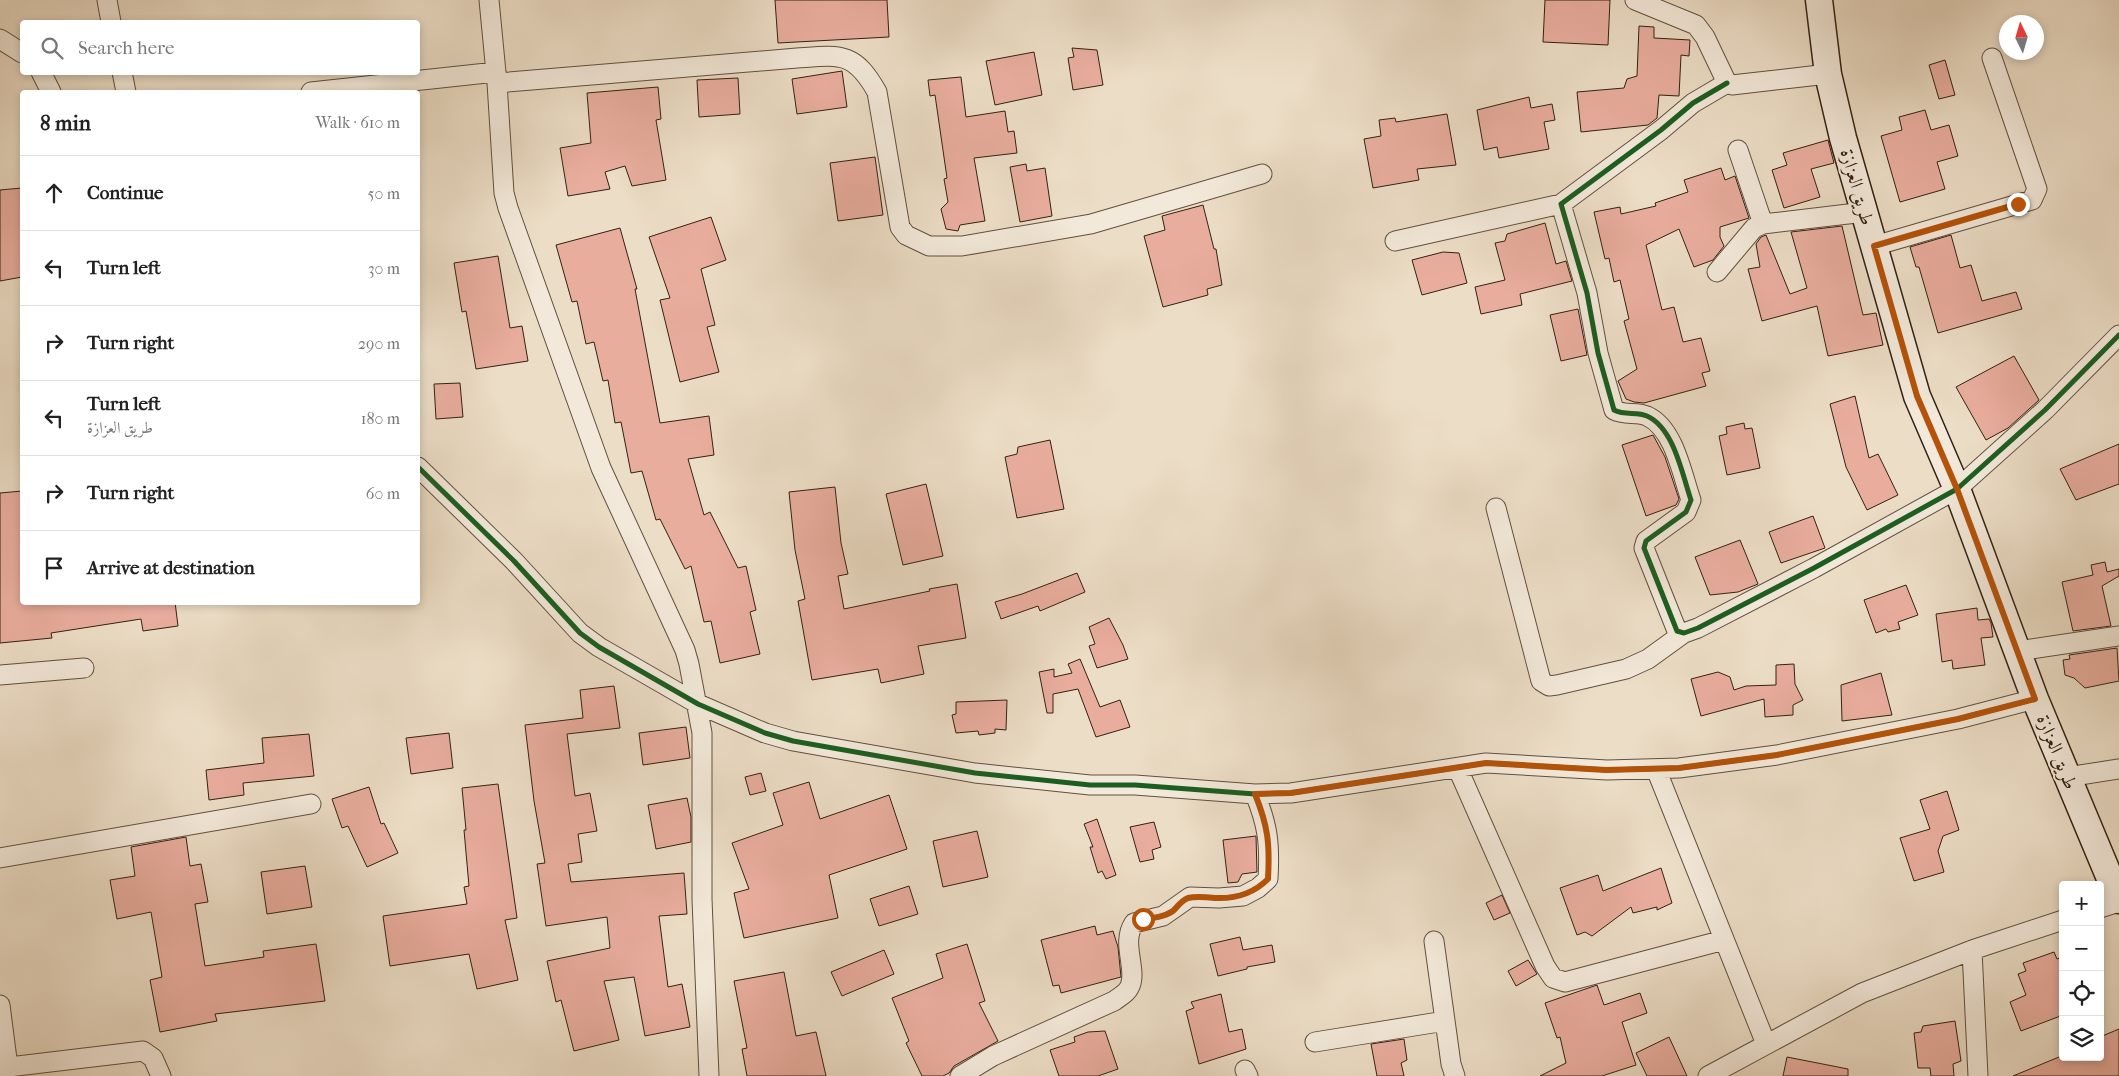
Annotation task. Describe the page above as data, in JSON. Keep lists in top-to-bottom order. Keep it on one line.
{"streets":{"street":["طريق العزازة"]},"north":"top","page":{"search":"Search here","heading":["8 min","Walk · 610 m"],"list":[["Continue","50 m"],["Turn left","30 m"],["Turn right","290 m"],["Turn left","طريق العزازة","180 m"],["Turn right","60 m"],"Arrive at destination"],"map_buttons":["+","−"]}}
